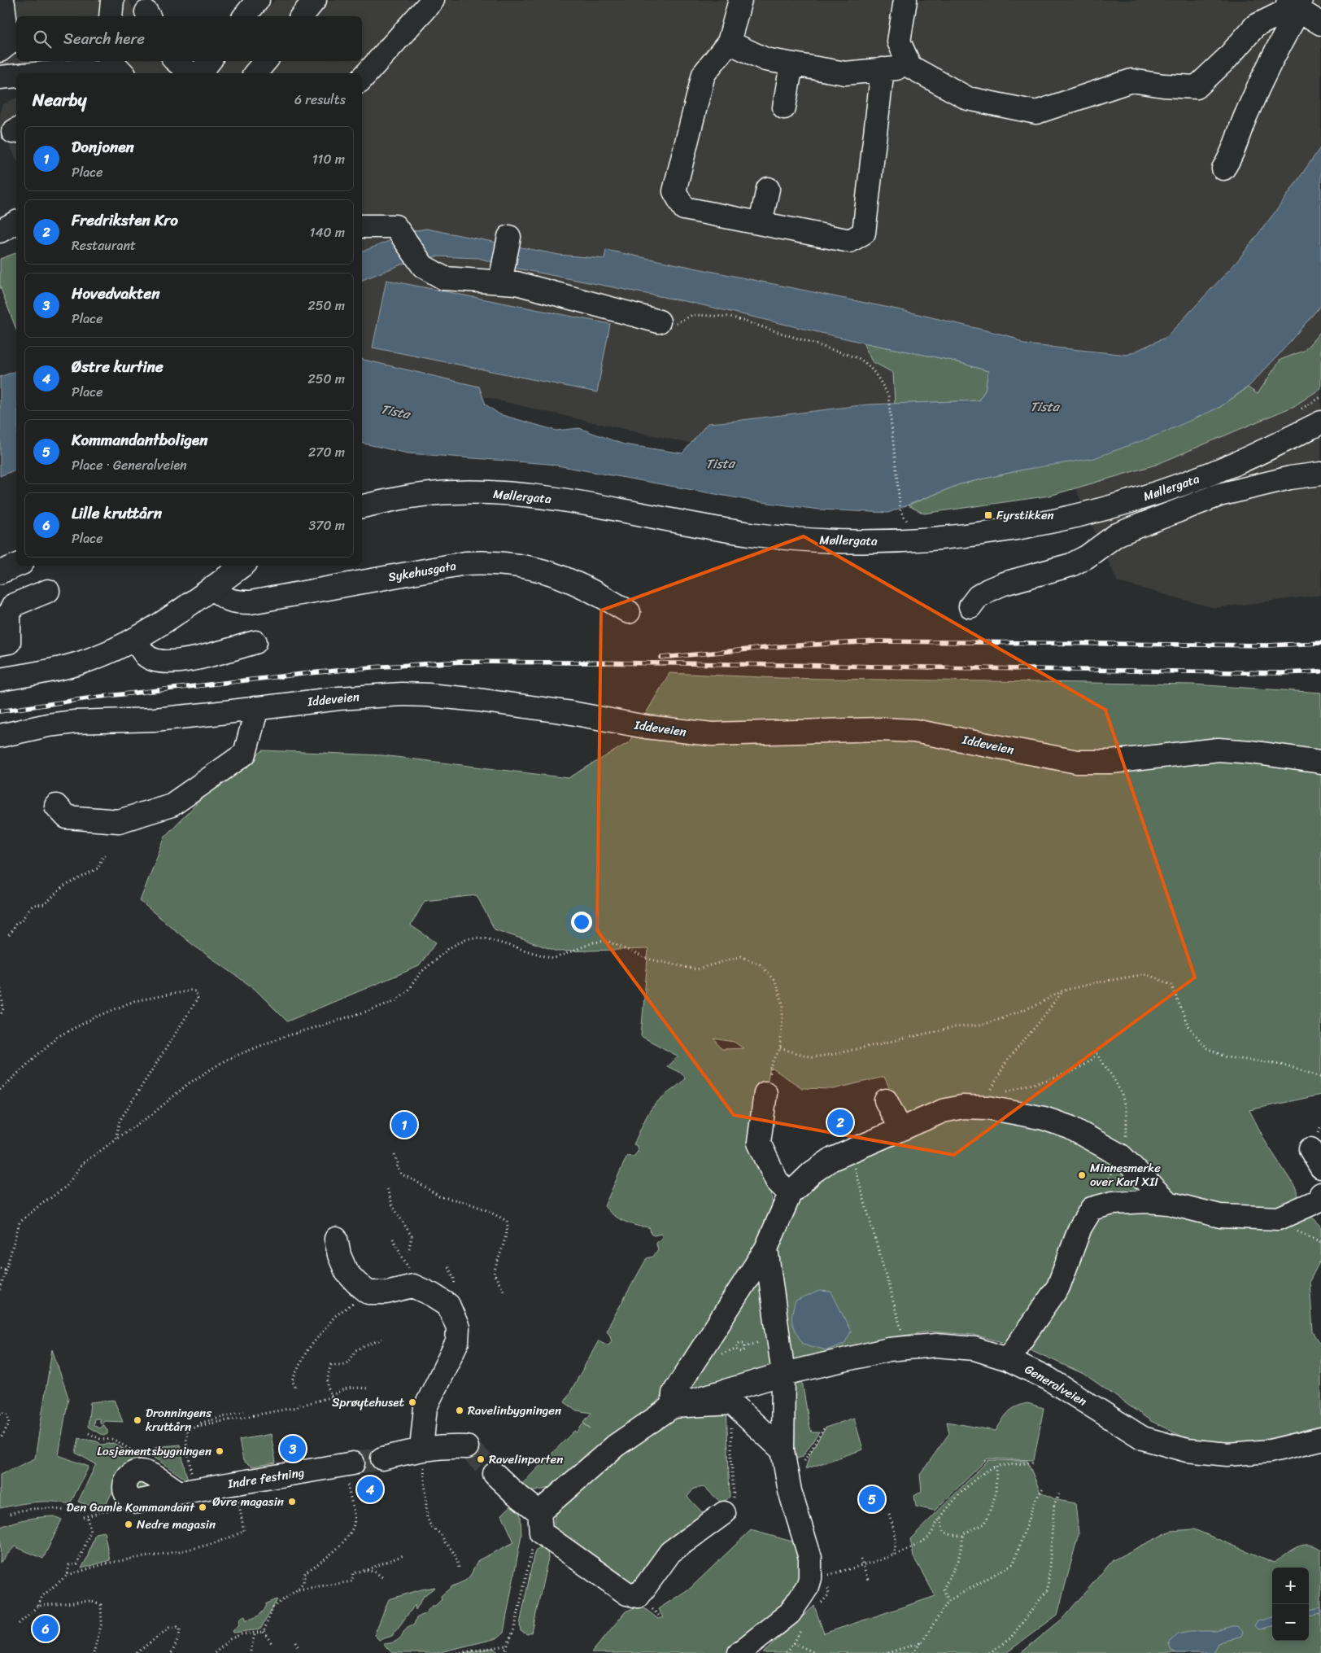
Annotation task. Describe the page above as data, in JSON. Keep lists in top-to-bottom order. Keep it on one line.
{"streets":{"main road":["Møllergata","Sykehusgata","Iddeveien","Generalveien","Indre festning"]},"water":["Tista"],"places":{"transit":["Fyrstikken"],"other":["Minnesmerke over Karl XII","Sprøytehuset","Ravelinbygningen","Dronningens kruttårn","Losjementsbygningen","Ravelinporten","Øvre magasin","Den Gamle Kommandant","Nedre magasin"]},"page":{"search":"Search here","heading":["Nearby","6 results"],"list":[{"mark":"1","name":"Donjonen","note":"Place","value":"110 m"},{"mark":"2","name":"Fredriksten Kro","note":"Restaurant","value":"140 m"},{"mark":"3","name":"Hovedvakten","note":"Place","value":"250 m"},{"mark":"4","name":"Østre kurtine","note":"Place","value":"250 m"},{"mark":"5","name":"Kommandantboligen","note":"Place · Generalveien","value":"270 m"},{"mark":"6","name":"Lille kruttårn","note":"Place","value":"370 m"}],"pins":["2","1","3","4","5","6"],"map_buttons":["+","−"]}}
